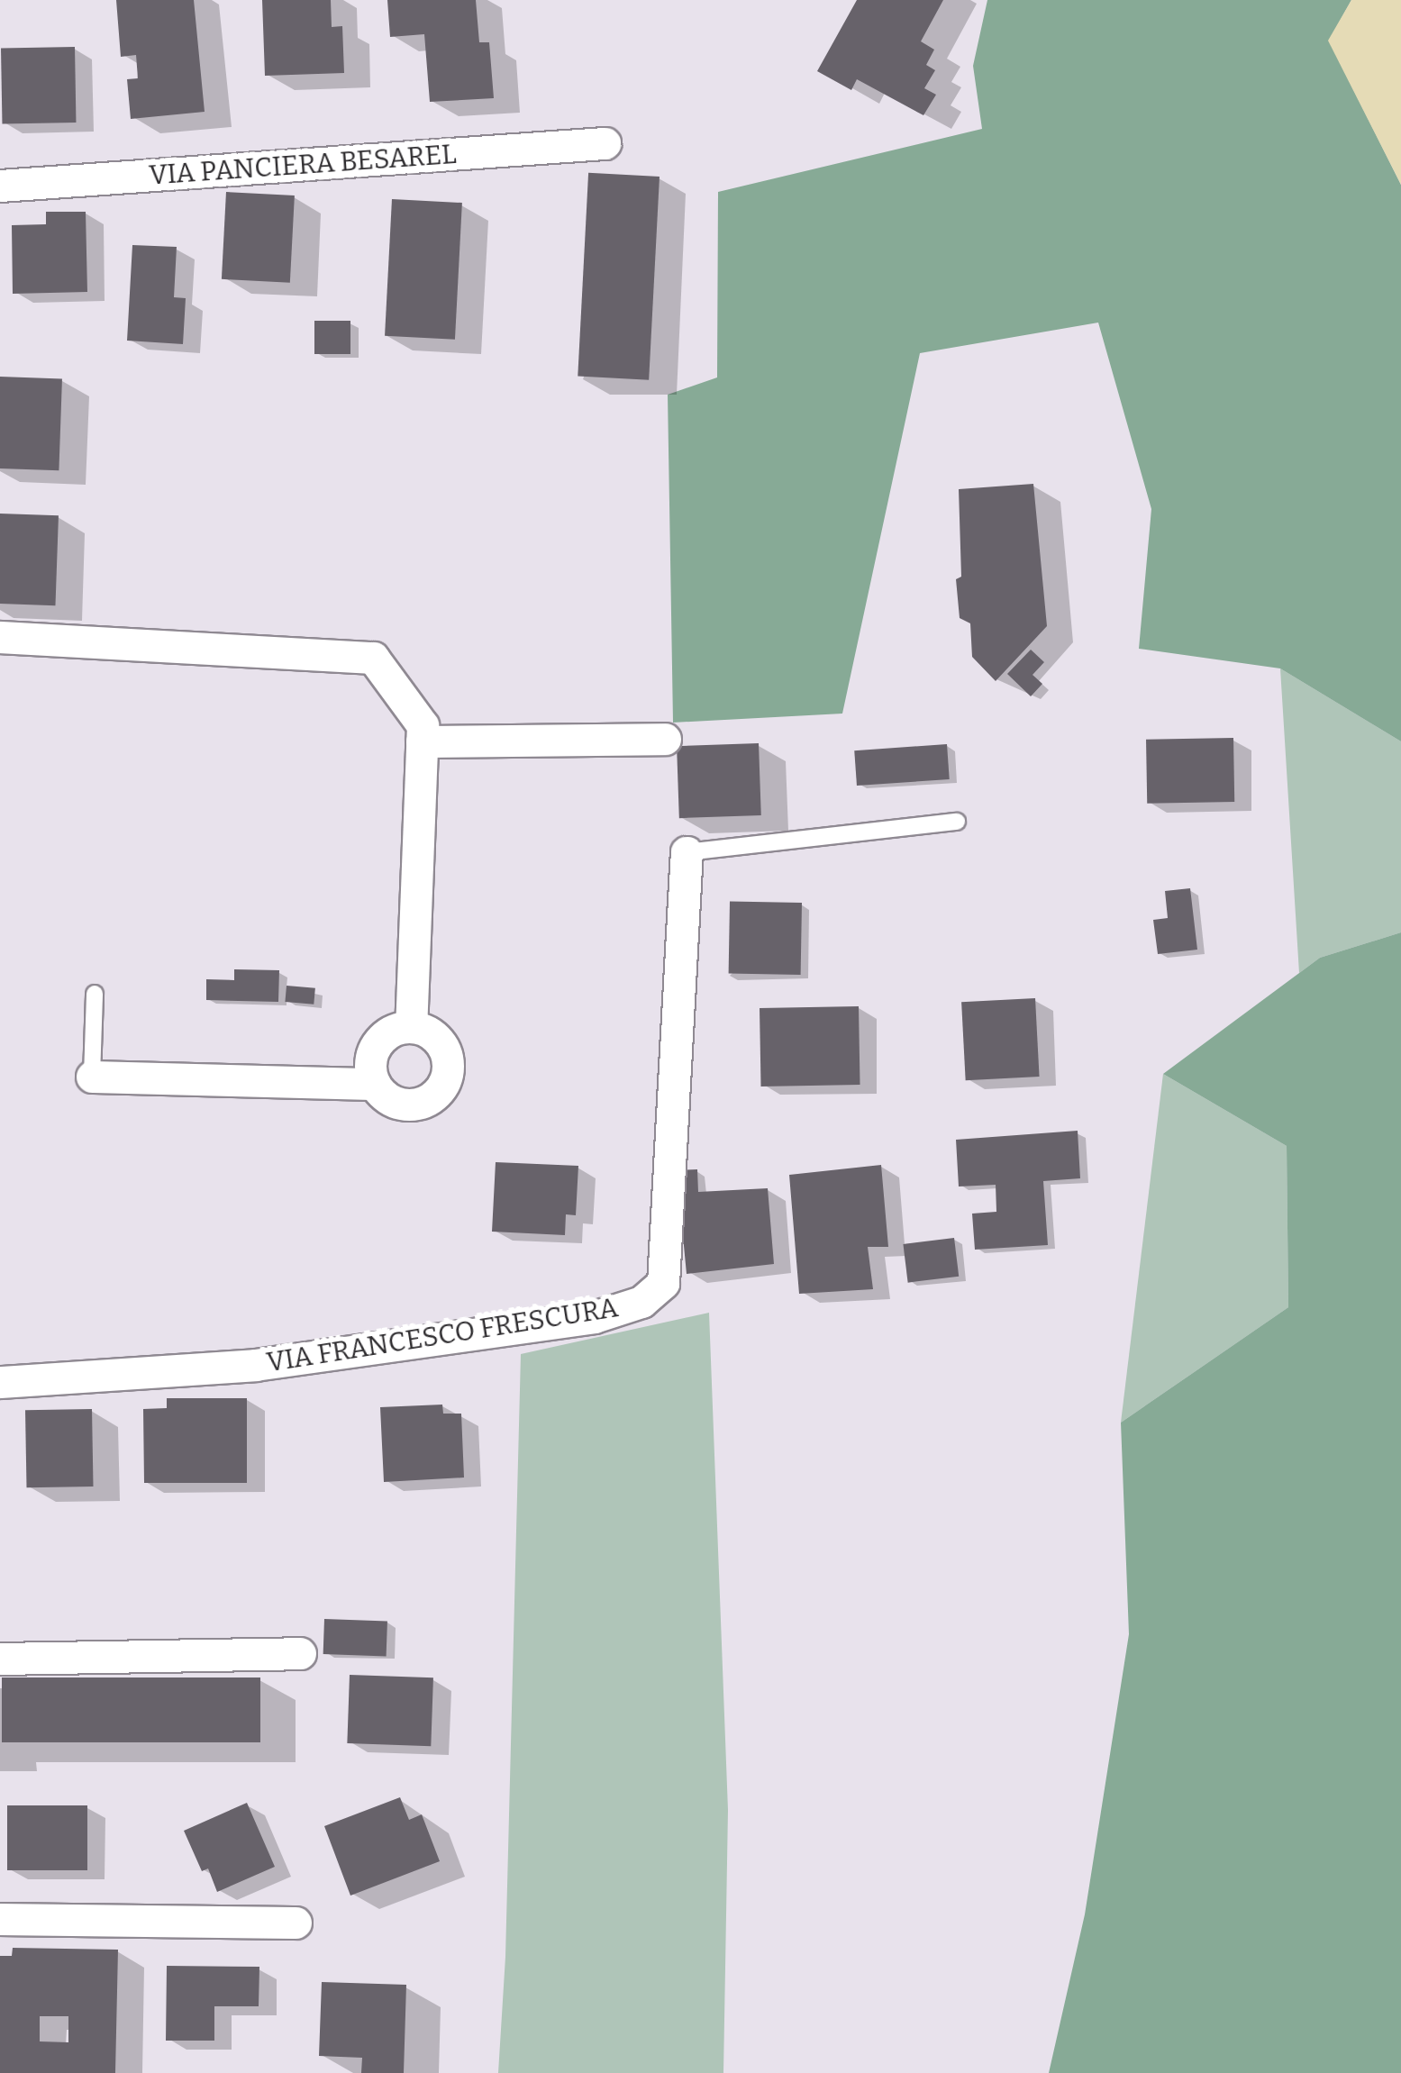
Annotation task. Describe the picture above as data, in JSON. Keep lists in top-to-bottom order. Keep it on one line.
{"streets":{"street":["VIA PANCIERA BESAREL","VIA FRANCESCO FRESCURA"]}}
